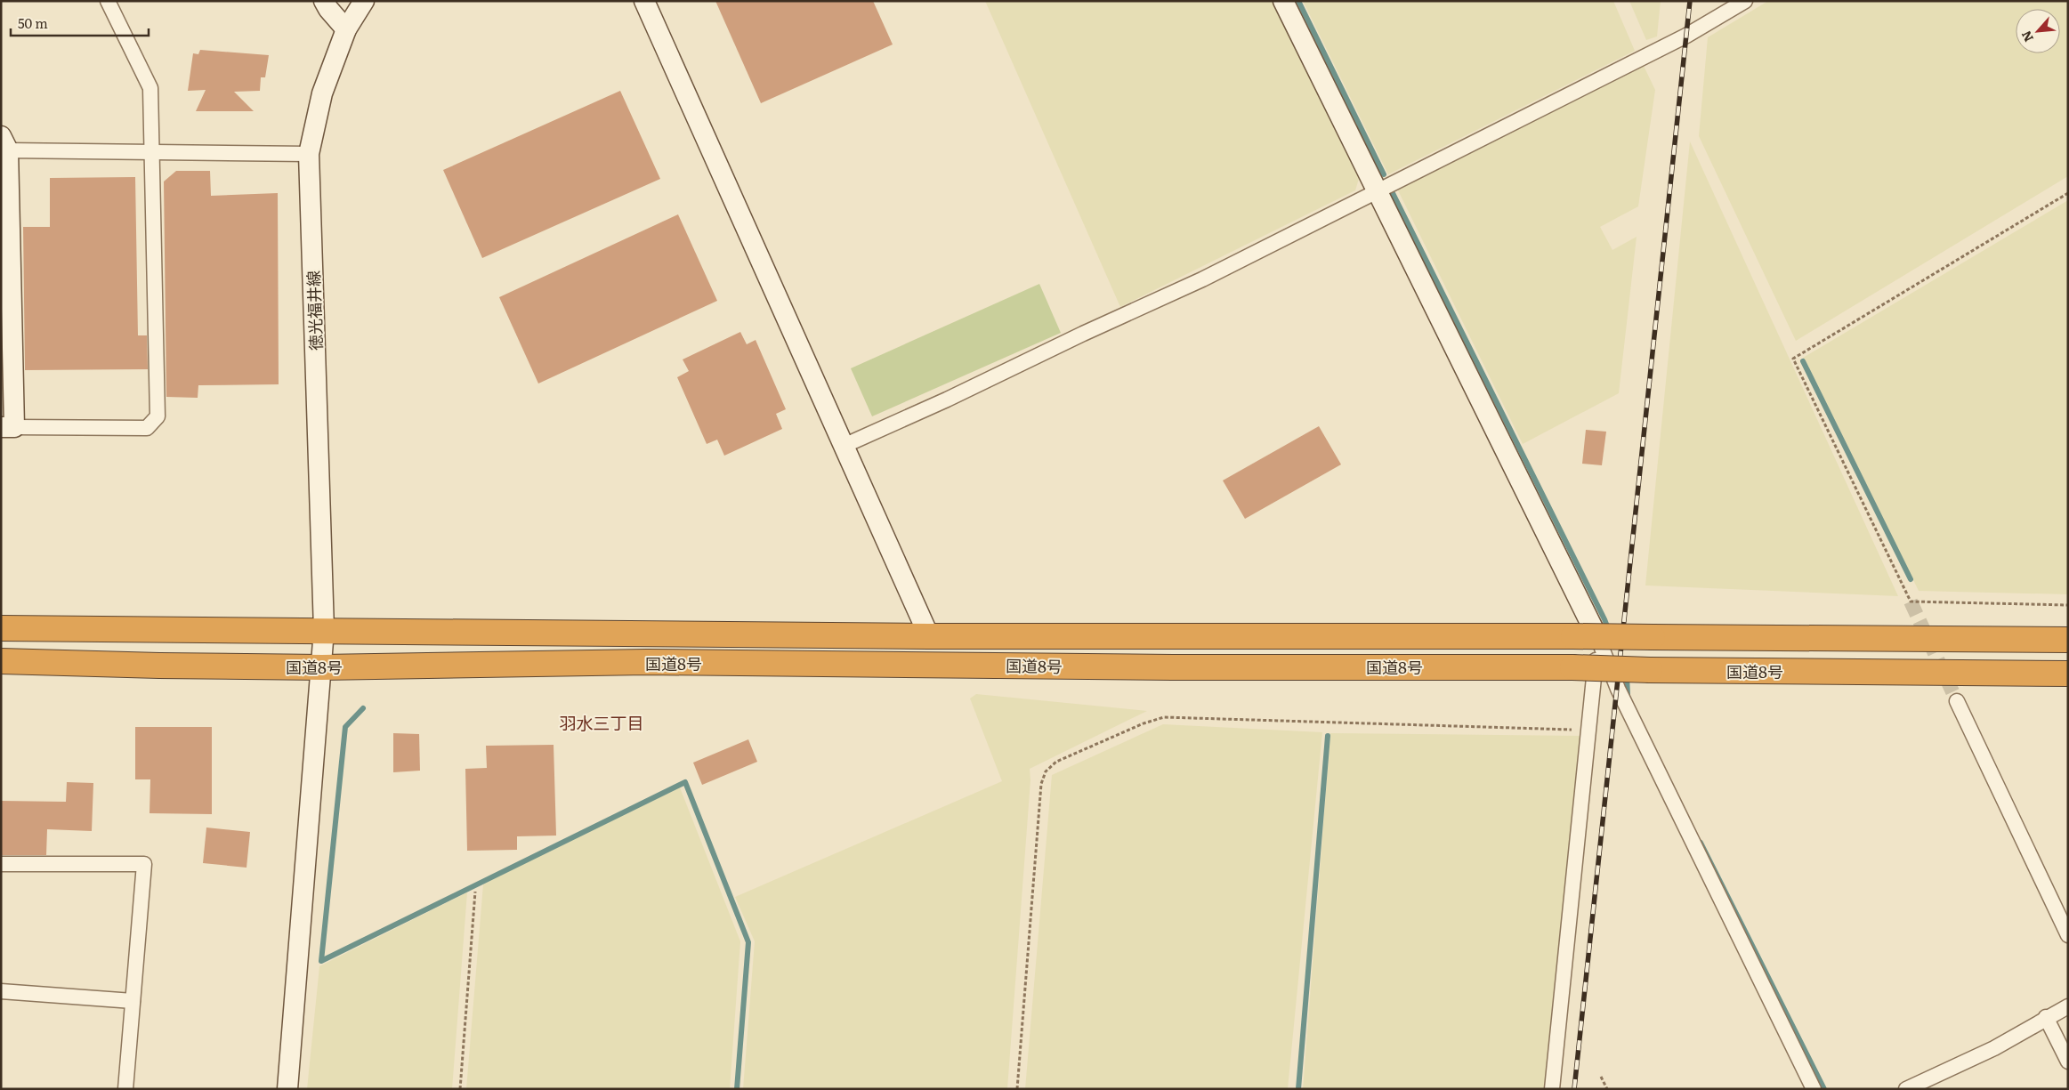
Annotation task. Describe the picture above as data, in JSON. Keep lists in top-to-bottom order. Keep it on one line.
{"streets":{"highway":["国道8号"],"street":["徳光福井線"]},"crossings":[["徳光福井線","国道8号"]],"districts":["羽水三丁目"],"scale_bar":"50 m","north":"bottom left"}
